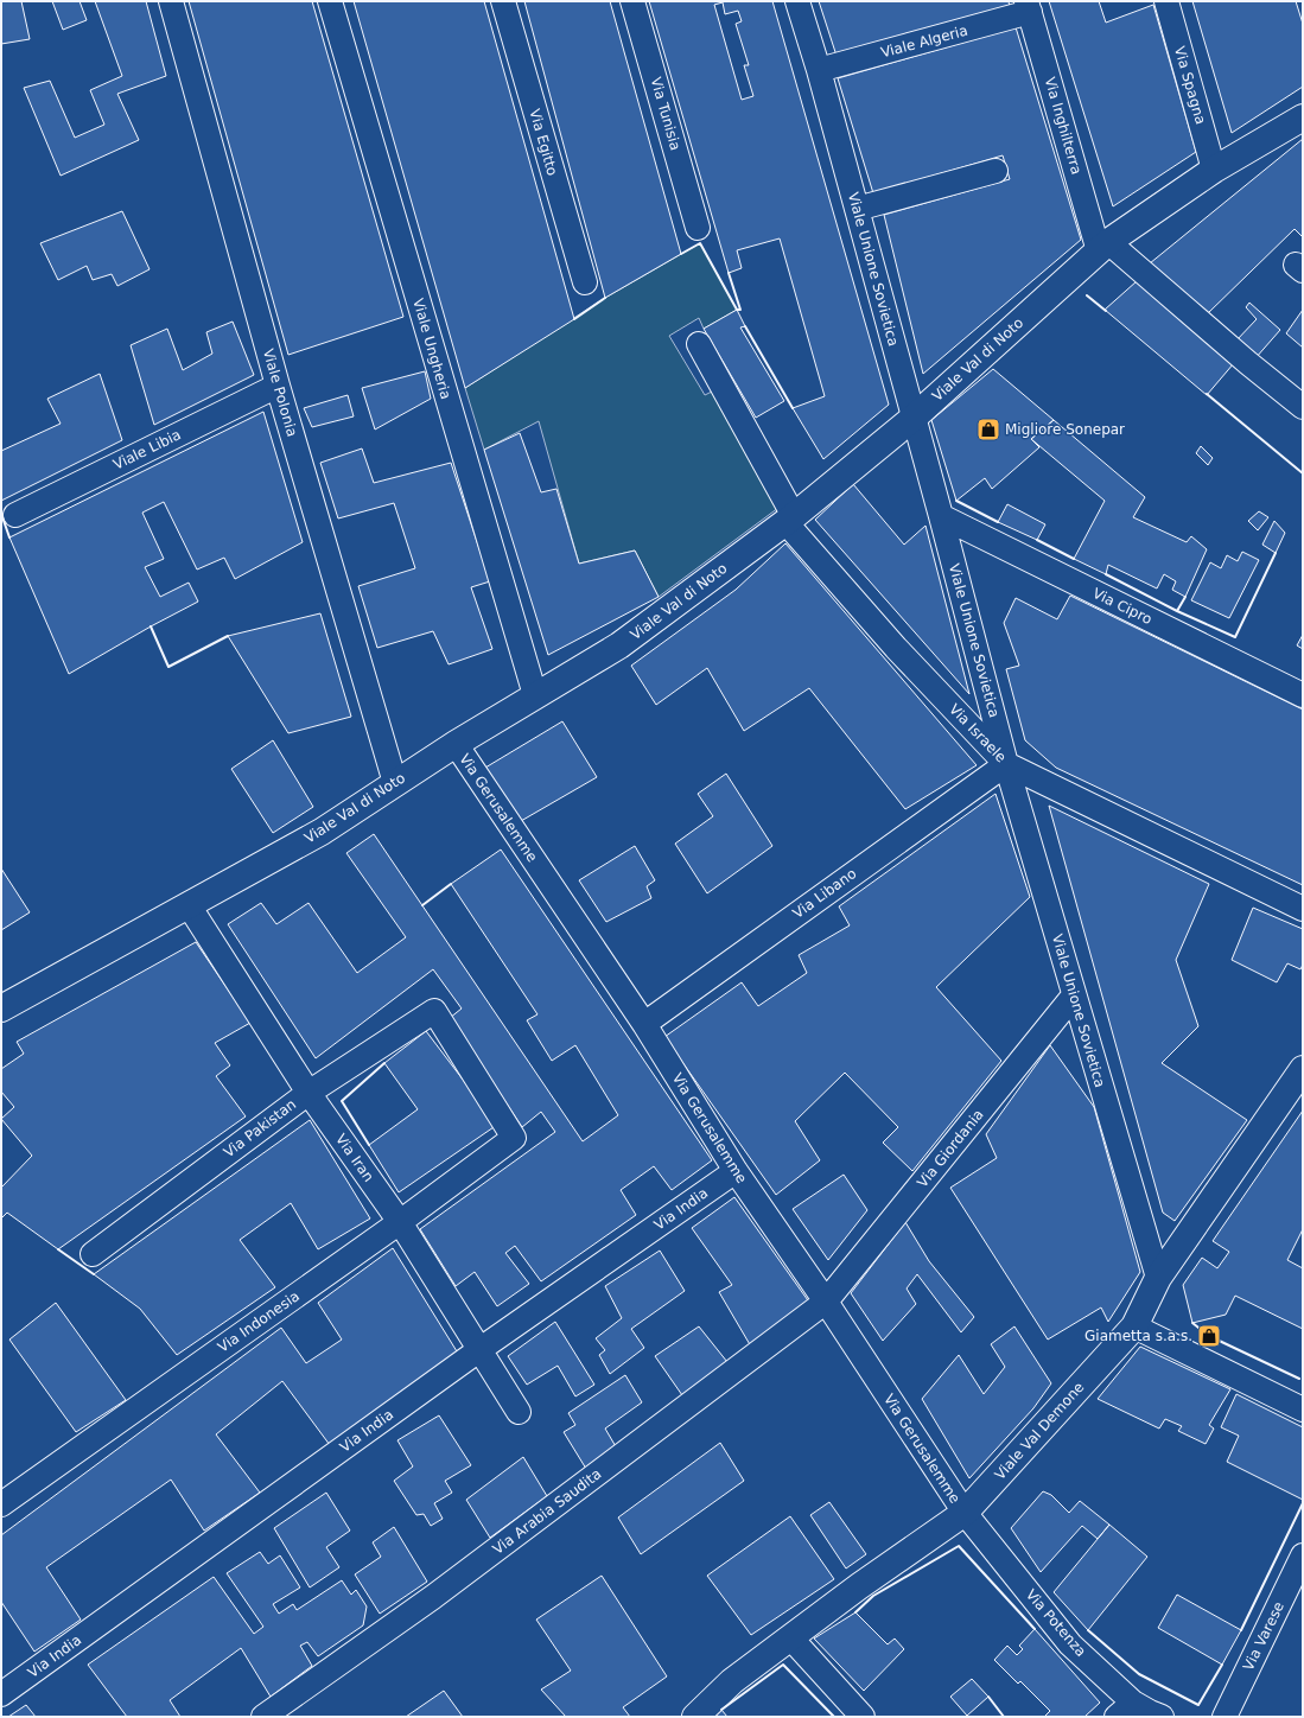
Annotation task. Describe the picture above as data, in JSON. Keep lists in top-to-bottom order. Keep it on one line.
{"streets":{"street":["Viale Algeria","Via Spagna","Via Tunisia","Via Inghilterra","Via Egitto","Viale Unione Sovietica","Viale Ungheria","Viale Val di Noto","Viale Polonia","Viale Libia","Via Cipro","Via Israele","Via Gerusalemme","Via Libano","Via Pakistan","Via Giordania","Via Iran","Via India","Via Indonesia","Viale Val Demone","Via Arabia Saudita","Via Potenza","Via Varese"]},"crossings":[["Viale Algeria","Via Inghilterra"],["Viale Algeria","Viale Unione Sovietica"],["Via Spagna","Viale Val di Noto"],["Via Inghilterra","Viale Val di Noto"],["Viale Unione Sovietica","Viale Val di Noto"],["Viale Unione Sovietica","Via Cipro"],["Viale Unione Sovietica","Via Israele"],["Viale Unione Sovietica","Via Libano"],["Viale Unione Sovietica","Via Giordania"],["Viale Unione Sovietica","Viale Val Demone"],["Viale Ungheria","Viale Val di Noto"],["Viale Val di Noto","Viale Polonia"],["Viale Val di Noto","Via Israele"],["Viale Val di Noto","Via Gerusalemme"],["Viale Val di Noto","Via Iran"],["Viale Polonia","Viale Libia"],["Via Israele","Via Libano"],["Via Gerusalemme","Via Libano"],["Via Gerusalemme","Via Giordania"],["Via Gerusalemme","Via India"],["Via Gerusalemme","Viale Val Demone"],["Via Gerusalemme","Via Arabia Saudita"],["Via Gerusalemme","Via Potenza"],["Via Pakistan","Via Iran"],["Via Pakistan","Via Indonesia"],["Via Giordania","Via Arabia Saudita"],["Via Iran","Via India"],["Via Iran","Via Indonesia"],["Viale Val Demone","Via Potenza"]],"places":{"shop":["Migliore Sonepar","Giametta s.a.s."]}}
